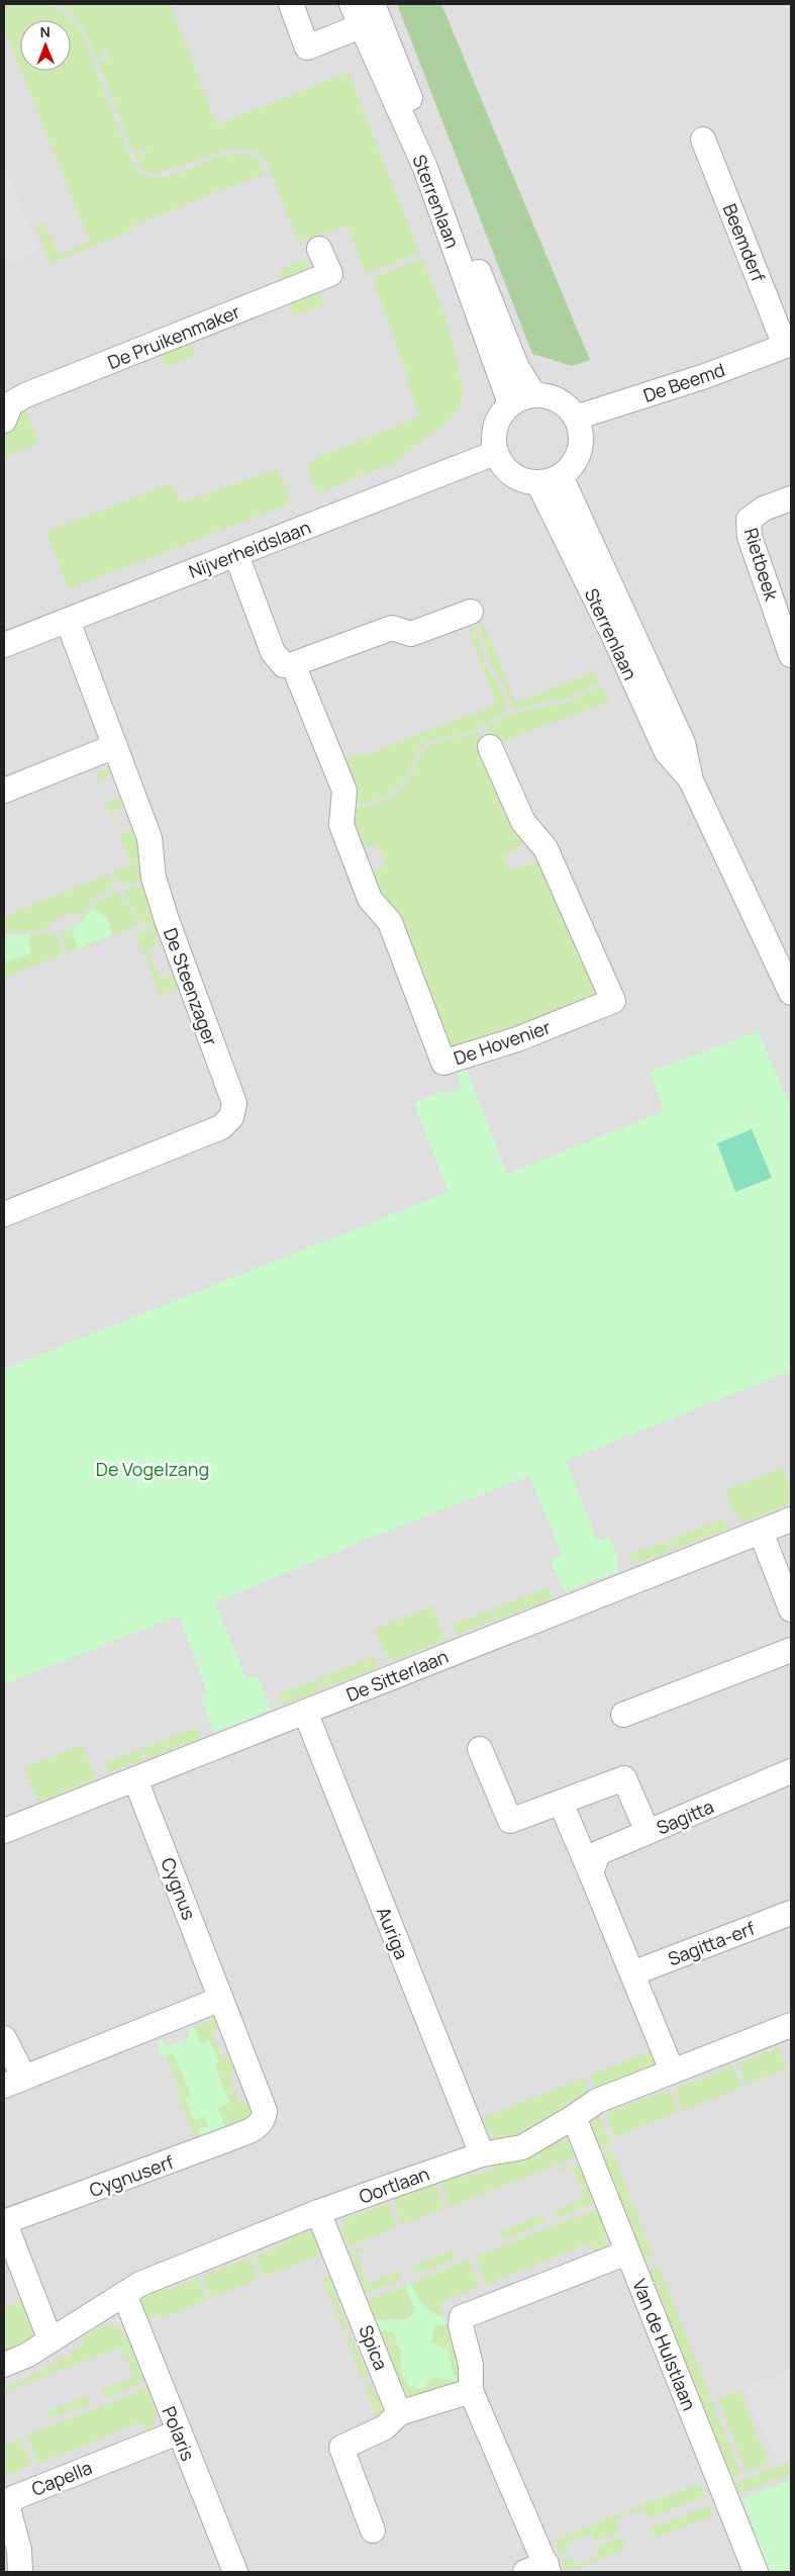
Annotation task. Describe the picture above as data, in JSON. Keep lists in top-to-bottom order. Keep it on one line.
{"streets":{"street":["Sterrenlaan","Beemderf","De Pruikenmaker","De Beemd","Nijverheidslaan","Rietbeek","De Steenzager","De Hovenier","De Sitterlaan","Sagitta","Cygnus","Auriga","Sagitta-erf","Cygnuserf","Oortlaan","Van de Hulstlaan","Spica","Polaris","Capella"]},"crossings":[["Sterrenlaan","De Beemd"],["Sterrenlaan","Nijverheidslaan"],["Beemderf","De Beemd"],["De Beemd","Nijverheidslaan"],["Nijverheidslaan","De Steenzager"],["De Sitterlaan","Cygnus"],["De Sitterlaan","Auriga"],["Cygnus","Cygnuserf"],["Auriga","Oortlaan"],["Oortlaan","Van de Hulstlaan"],["Oortlaan","Spica"],["Oortlaan","Polaris"],["Polaris","Capella"]],"parks":["De Vogelzang"],"north":"top"}
